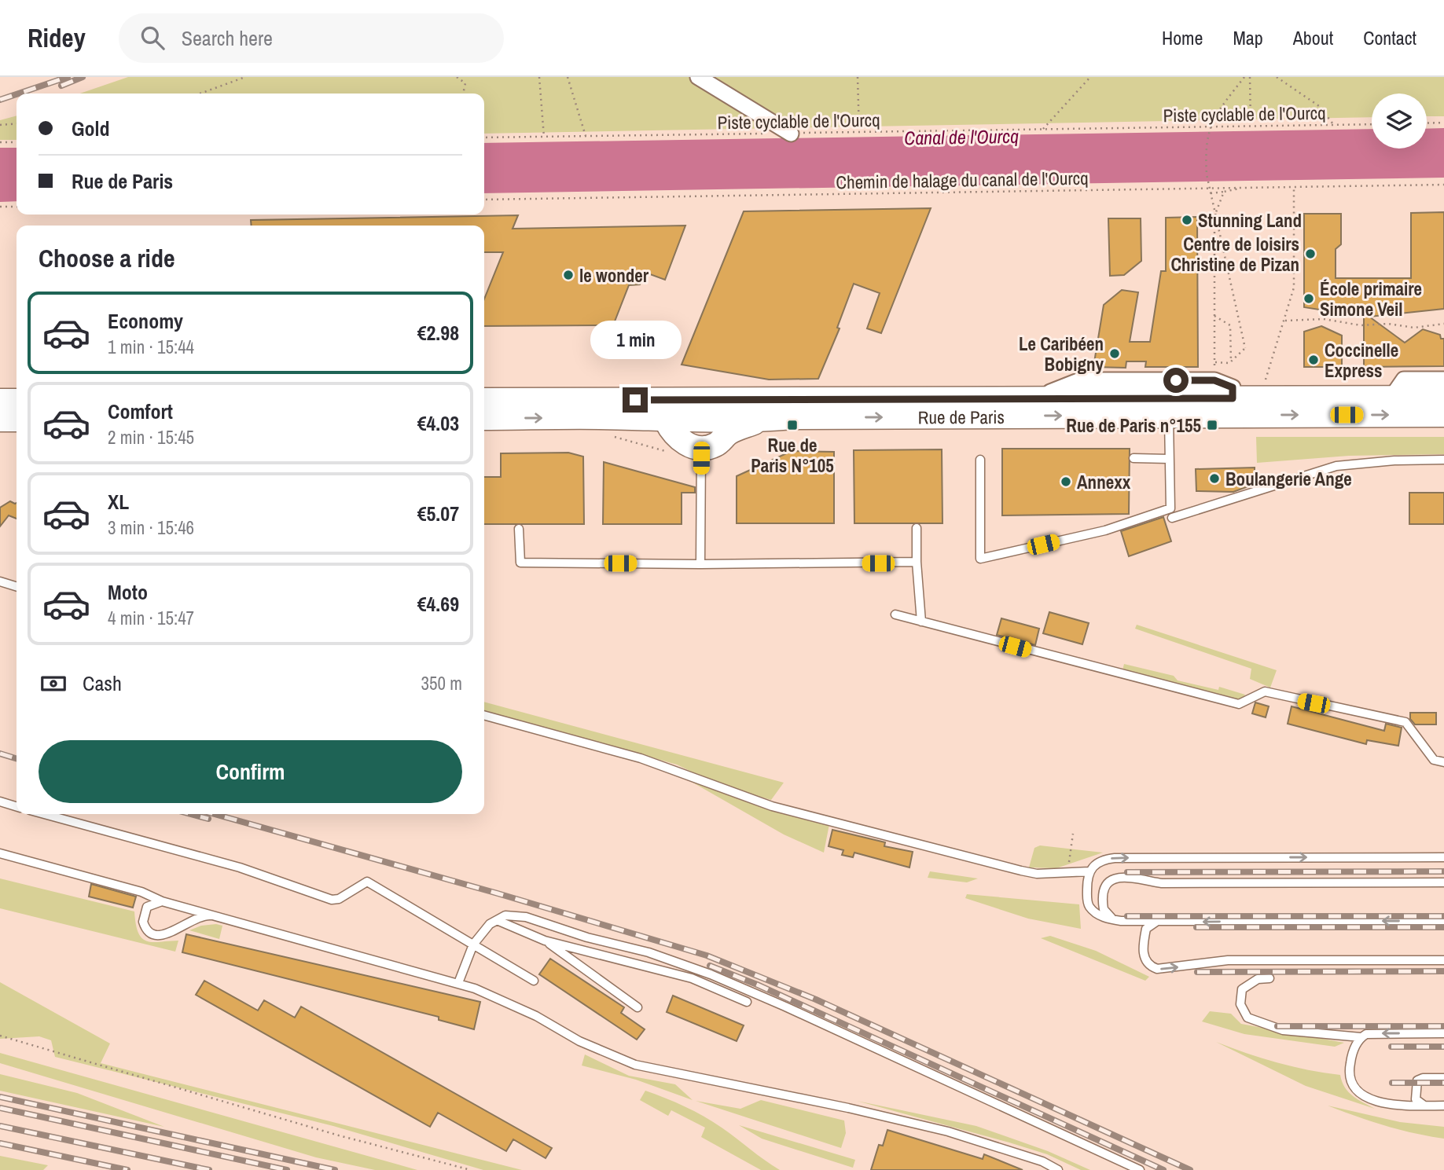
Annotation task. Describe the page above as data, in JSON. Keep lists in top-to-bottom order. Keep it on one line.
{"streets":{"main road":["Rue de Paris"],"path":["Piste cyclable de l'Ourcq","Chemin de halage du canal de l'Ourcq"]},"water":["Canal de l'Ourcq"],"places":{"other":["Stunning Land","Centre de loisirs Christine de Pizan","le wonder","École primaire Simone Veil","Le Caribéen Bobigny","Coccinelle Express","Boulangerie Ange","Annexx"],"transit":["Rue de Paris N°105","Rue de Paris n°155"]},"page":{"header":"Ridey","search":"Search here","nav":["Home","Map","About","Contact"],"banner":["Gold","Rue de Paris"],"heading":"Choose a ride","list":[{"name":"Economy","note":"1 min · 15:44","value":"€2.98"},{"name":"Comfort","note":"2 min · 15:45","value":"€4.03"},{"name":"XL","note":"3 min · 15:46","value":"€5.07"},{"name":"Moto","note":"4 min · 15:47","value":"€4.69"}],"bubble":"1 min","pay":["Cash","350 m"],"buttons":"Confirm"}}
